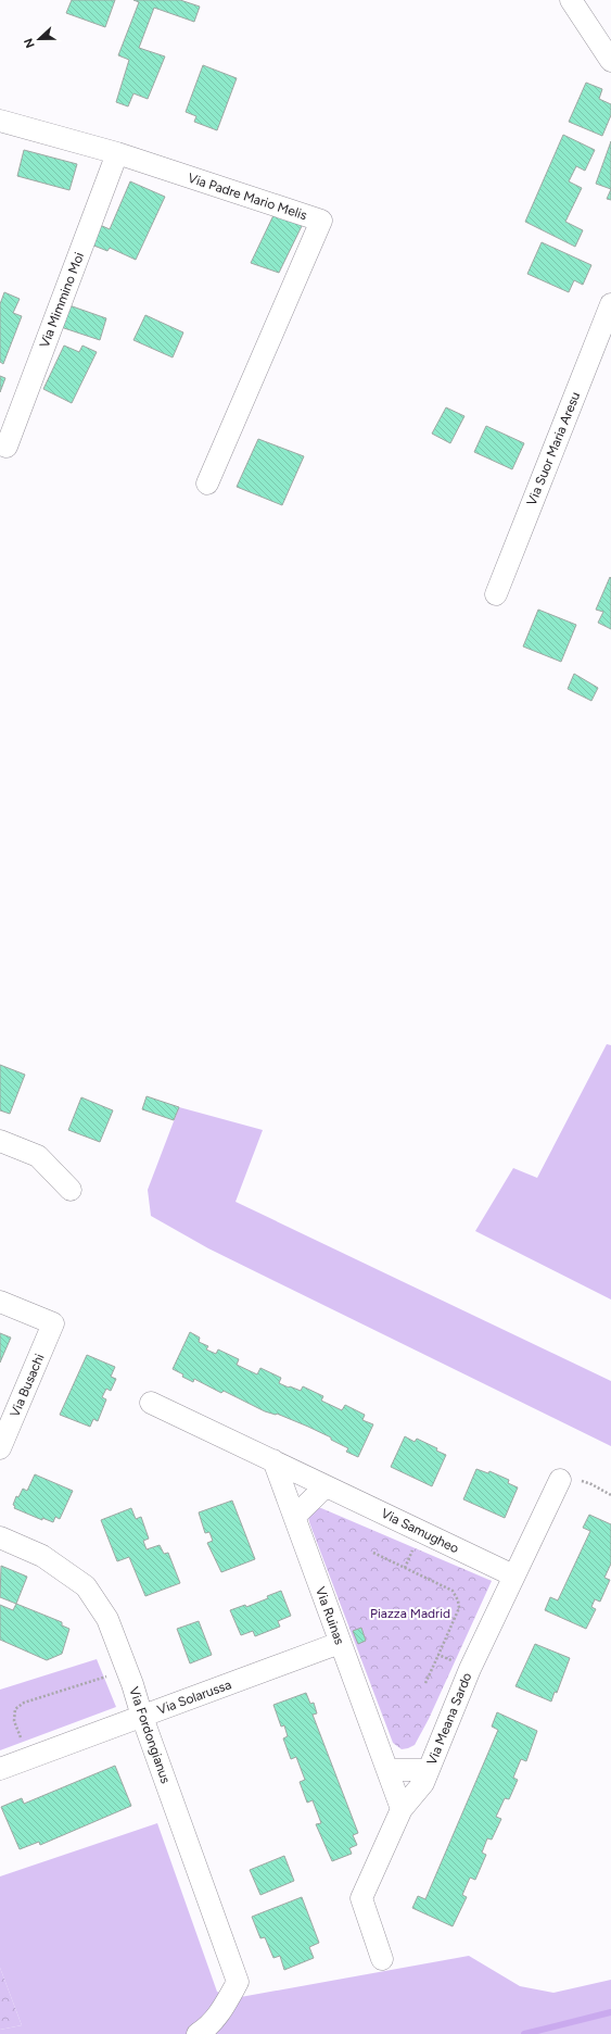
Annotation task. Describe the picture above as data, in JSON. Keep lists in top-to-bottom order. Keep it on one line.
{"streets":{"street":["Via Padre Mario Melis","Via Mimmino Moi","Via Suor Maria Aresu","Via Busachi","Via Samugheo","Via Ruinas","Via Solarussa","Via Meana Sardo","Via Fordongianus"]},"crossings":[["Via Padre Mario Melis","Via Mimmino Moi"],["Via Samugheo","Via Ruinas"],["Via Samugheo","Via Meana Sardo"],["Via Ruinas","Via Solarussa"],["Via Ruinas","Via Meana Sardo"],["Via Solarussa","Via Fordongianus"]],"parks":["Piazza Madrid"],"north":"left"}
